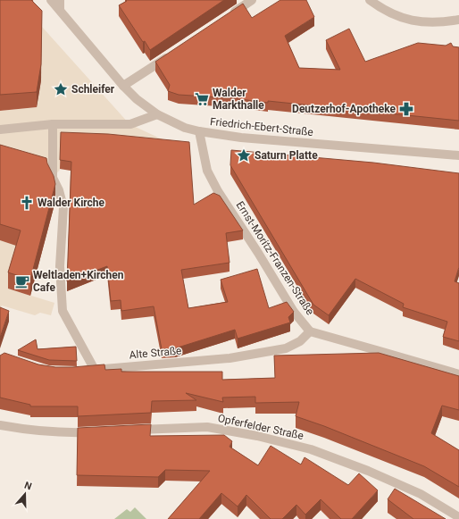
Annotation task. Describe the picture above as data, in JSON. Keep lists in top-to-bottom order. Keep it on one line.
{"streets":{"street":["Friedrich-Ebert-Straße","Ernst-Moritz-Franzen-Straße","Alte Straße","Opferfelder Straße"]},"crossings":[["Friedrich-Ebert-Straße","Ernst-Moritz-Franzen-Straße"],["Ernst-Moritz-Franzen-Straße","Alte Straße"]],"places":{"place":["Schleifer","Saturn Platte"],"supermarket":["Walder Markthalle"],"pharmacy":["Deutzerhof-Apotheke"],"church":["Walder Kirche"],"cafe":["Weltladen+Kirchen Cafe"]},"north":"top"}
